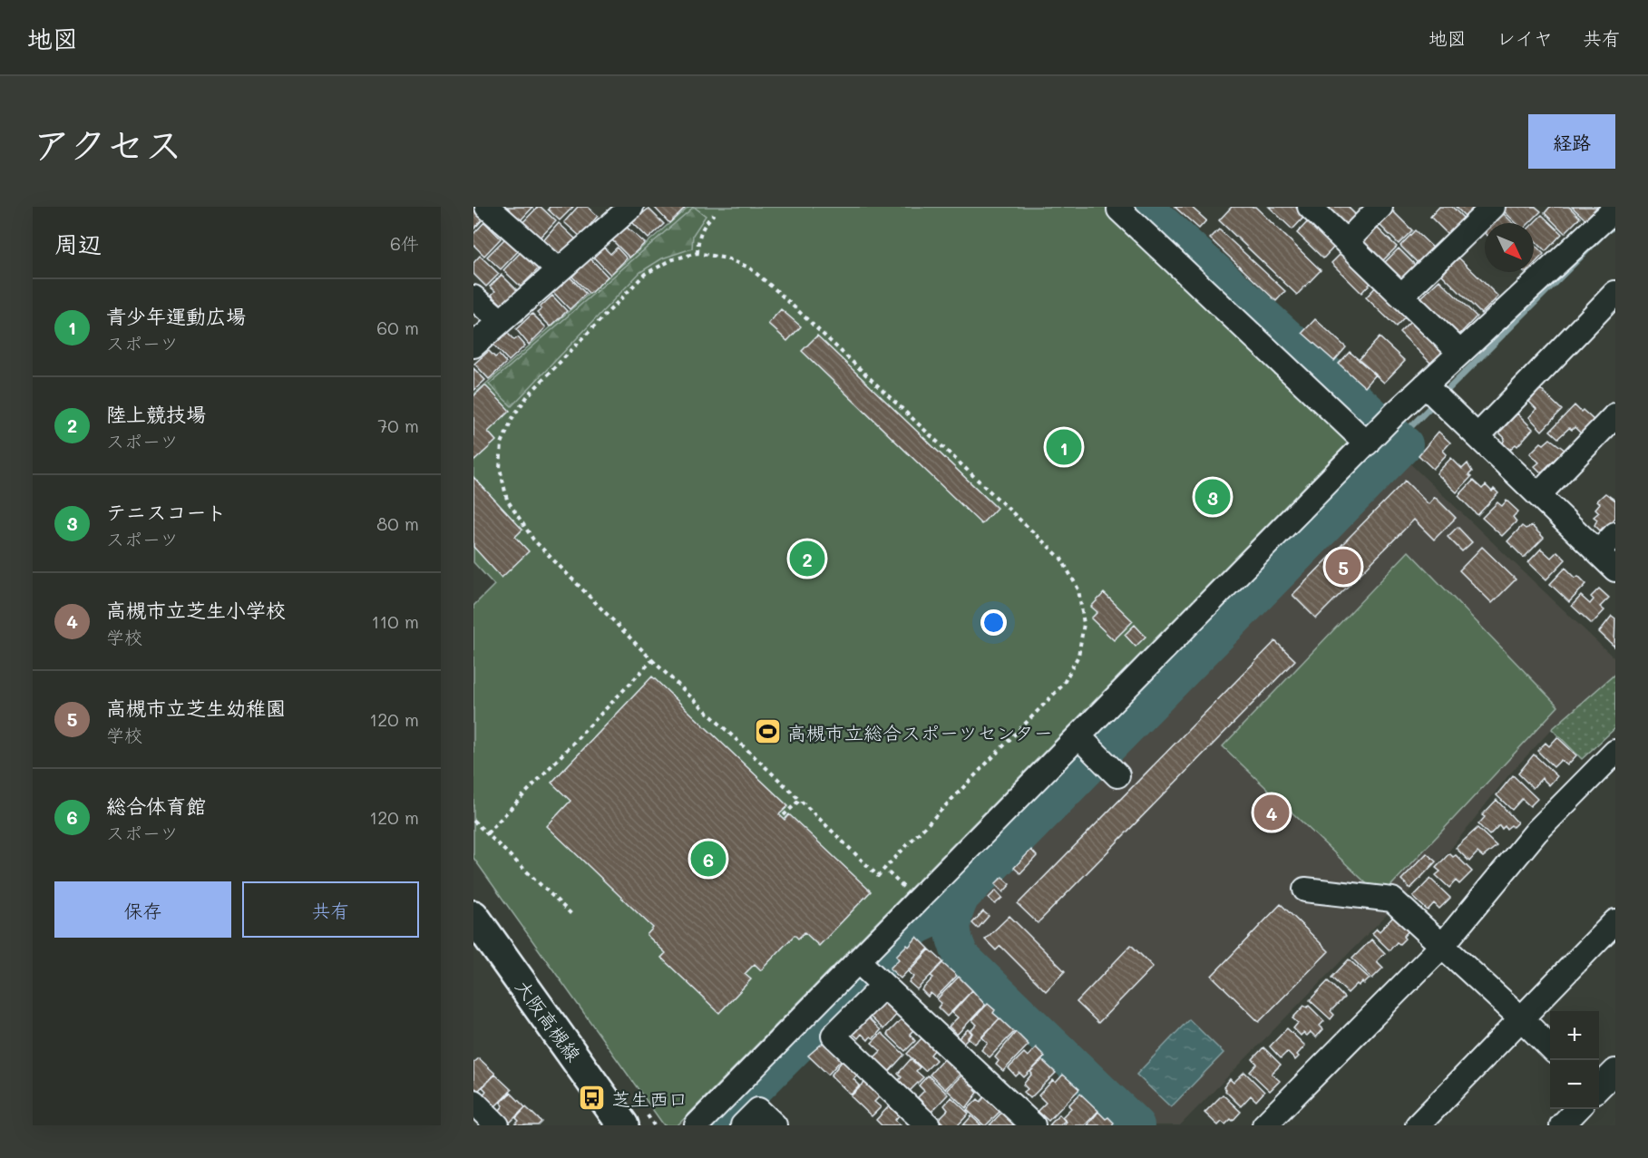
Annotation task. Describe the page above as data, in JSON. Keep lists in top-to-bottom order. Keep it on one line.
{"streets":{"main road":["大阪高槻線"]},"places":{"sports":["高槻市立総合スポーツセンター"],"bus stop":["芝生西口"]},"north":"bottom right","page":{"header":"地図","nav":["地図","レイヤ","共有"],"title":"アクセス","buttons":["経路",["保存","共有"]],"heading":["周辺","6件"],"list":[{"mark":"1","name":"青少年運動広場","note":"スポーツ","value":"60 m"},{"mark":"2","name":"陸上競技場","note":"スポーツ","value":"70 m"},{"mark":"3","name":"テニスコート","note":"スポーツ","value":"80 m"},{"mark":"4","name":"高槻市立芝生小学校","note":"学校","value":"110 m"},{"mark":"5","name":"高槻市立芝生幼稚園","note":"学校","value":"120 m"},{"mark":"6","name":"総合体育館","note":"スポーツ","value":"120 m"}],"pins":["1","3","2","5","4","6"],"map_buttons":["+","−"]}}
